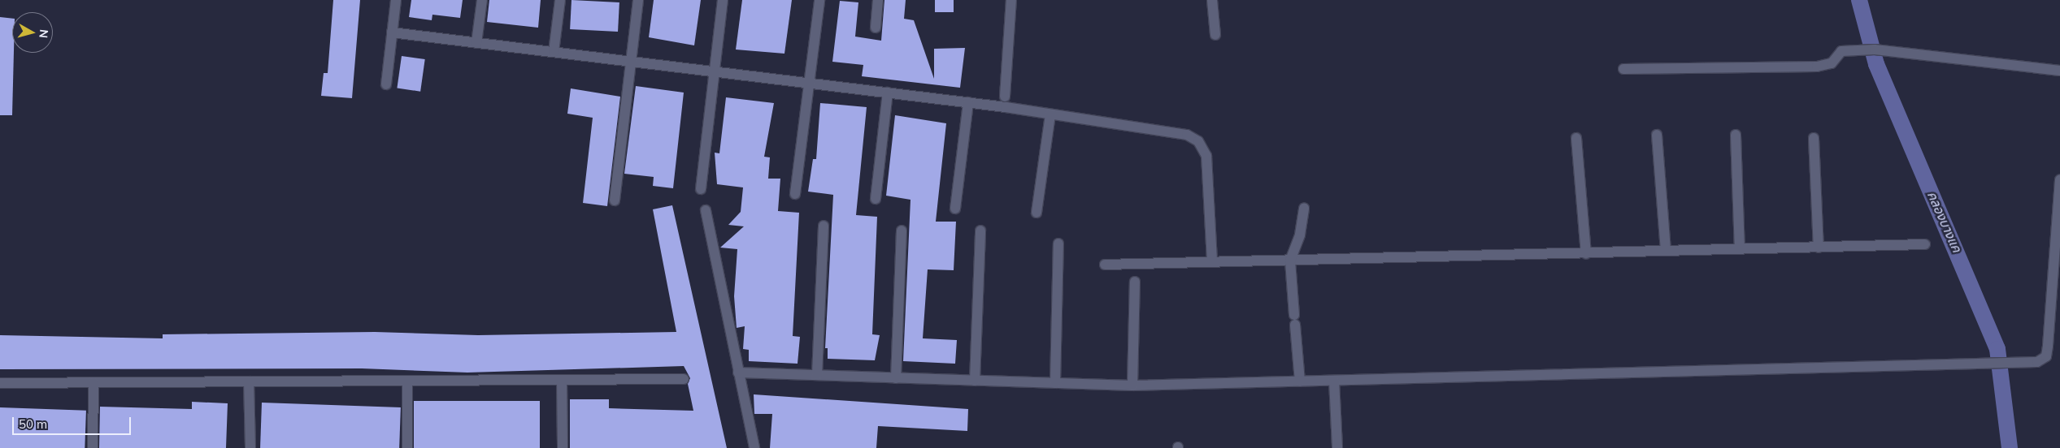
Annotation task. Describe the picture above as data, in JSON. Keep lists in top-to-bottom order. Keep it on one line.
{"water":["คลองบางแค"],"scale_bar":"50 m","north":"right"}
